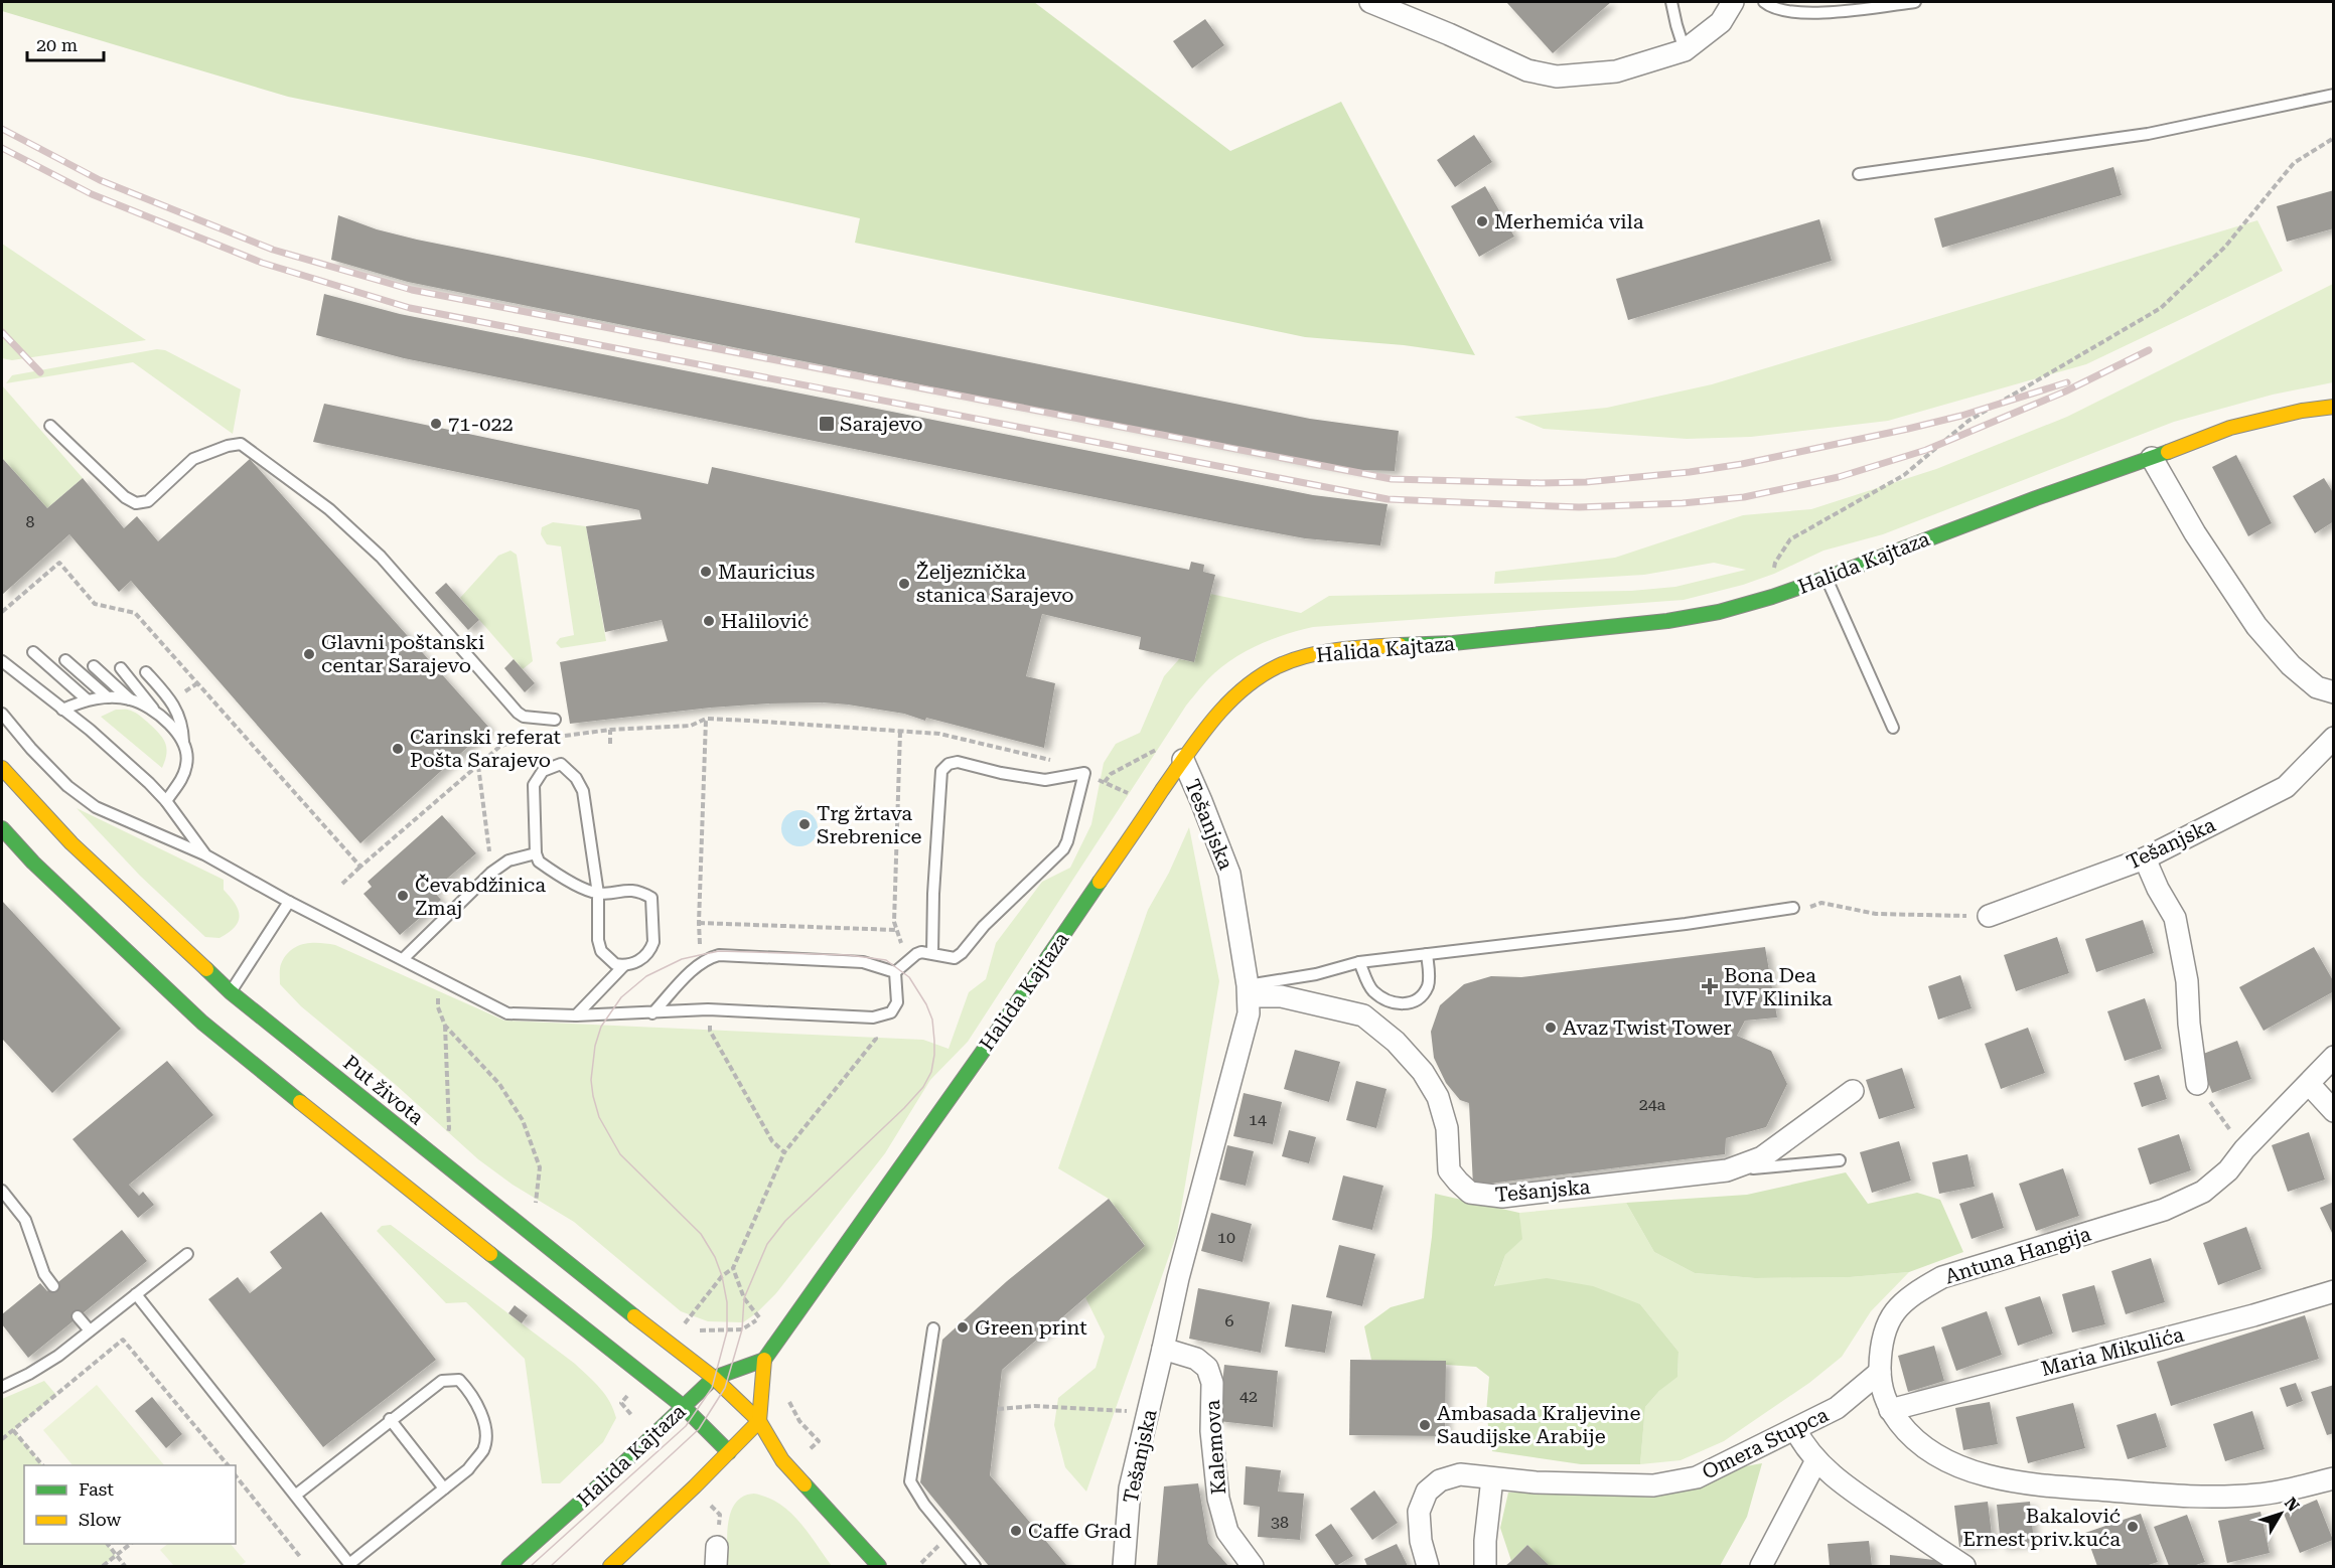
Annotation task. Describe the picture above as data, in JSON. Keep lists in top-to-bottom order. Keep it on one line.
{"streets":{"main road":["Halida Kajtaza","Put života"],"street":["Tešanjska","Antuna Hangija","Maria Mikulića","Omera Stupca","Kalemova"]},"crossings":[["Halida Kajtaza","Tešanjska"],["Halida Kajtaza","Put života"],["Tešanjska","Kalemova"],["Antuna Hangija","Maria Mikulića"],["Antuna Hangija","Omera Stupca"]],"places":{"other":["Merhemića vila","71-022","Mauricius","Željeznička stanica Sarajevo","Halilović","Glavni poštanski centar Sarajevo","Carinski referat Pošta Sarajevo","Trg žrtava Srebrenice","Čevabdžinica Zmaj","Avaz Twist Tower","Green print","Ambasada Kraljevine Saudijske Arabije","Bakalović Ernest priv.kuća","Caffe Grad"],"transit":["Sarajevo"],"health":["Bona Dea IVF Klinika"]},"house_numbers":["8","24a","14","10","6","42","38"],"legend":["Fast","Slow"],"scale_bar":"20 m","north":"top right"}
